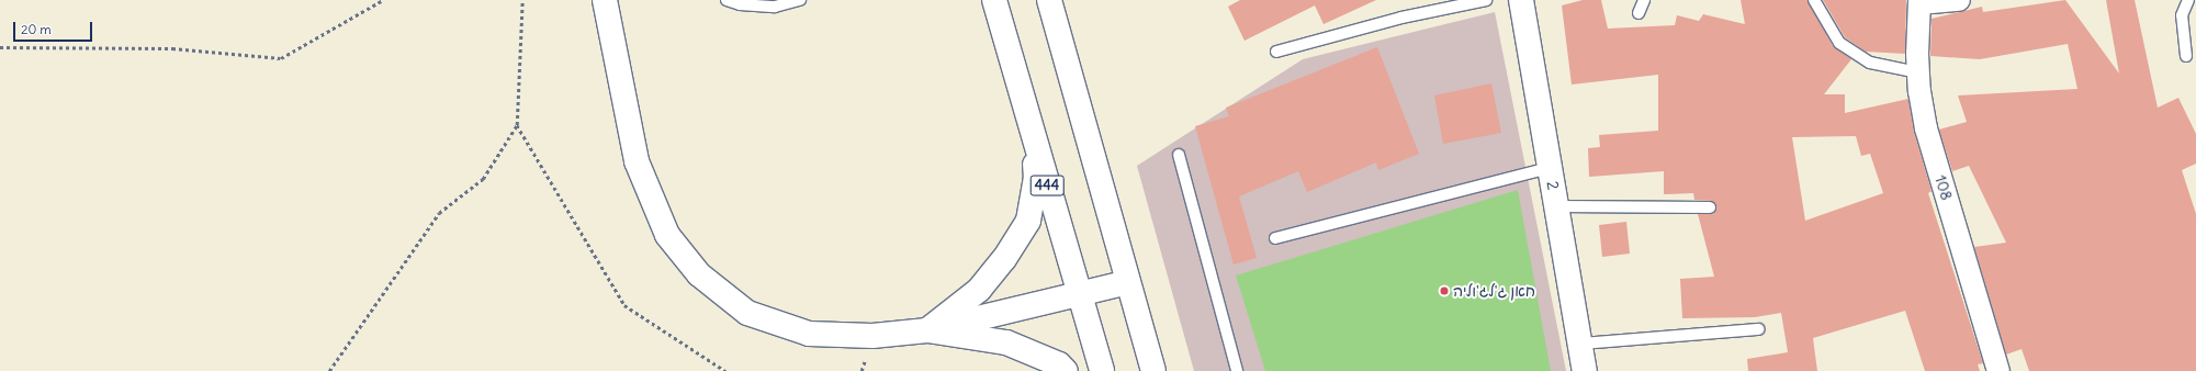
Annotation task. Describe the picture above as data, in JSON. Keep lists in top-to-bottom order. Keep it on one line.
{"streets":{"main road":["444","2"],"street":["108"]},"places":["חאן ג'לג'וליה"],"scale_bar":"20 m"}
